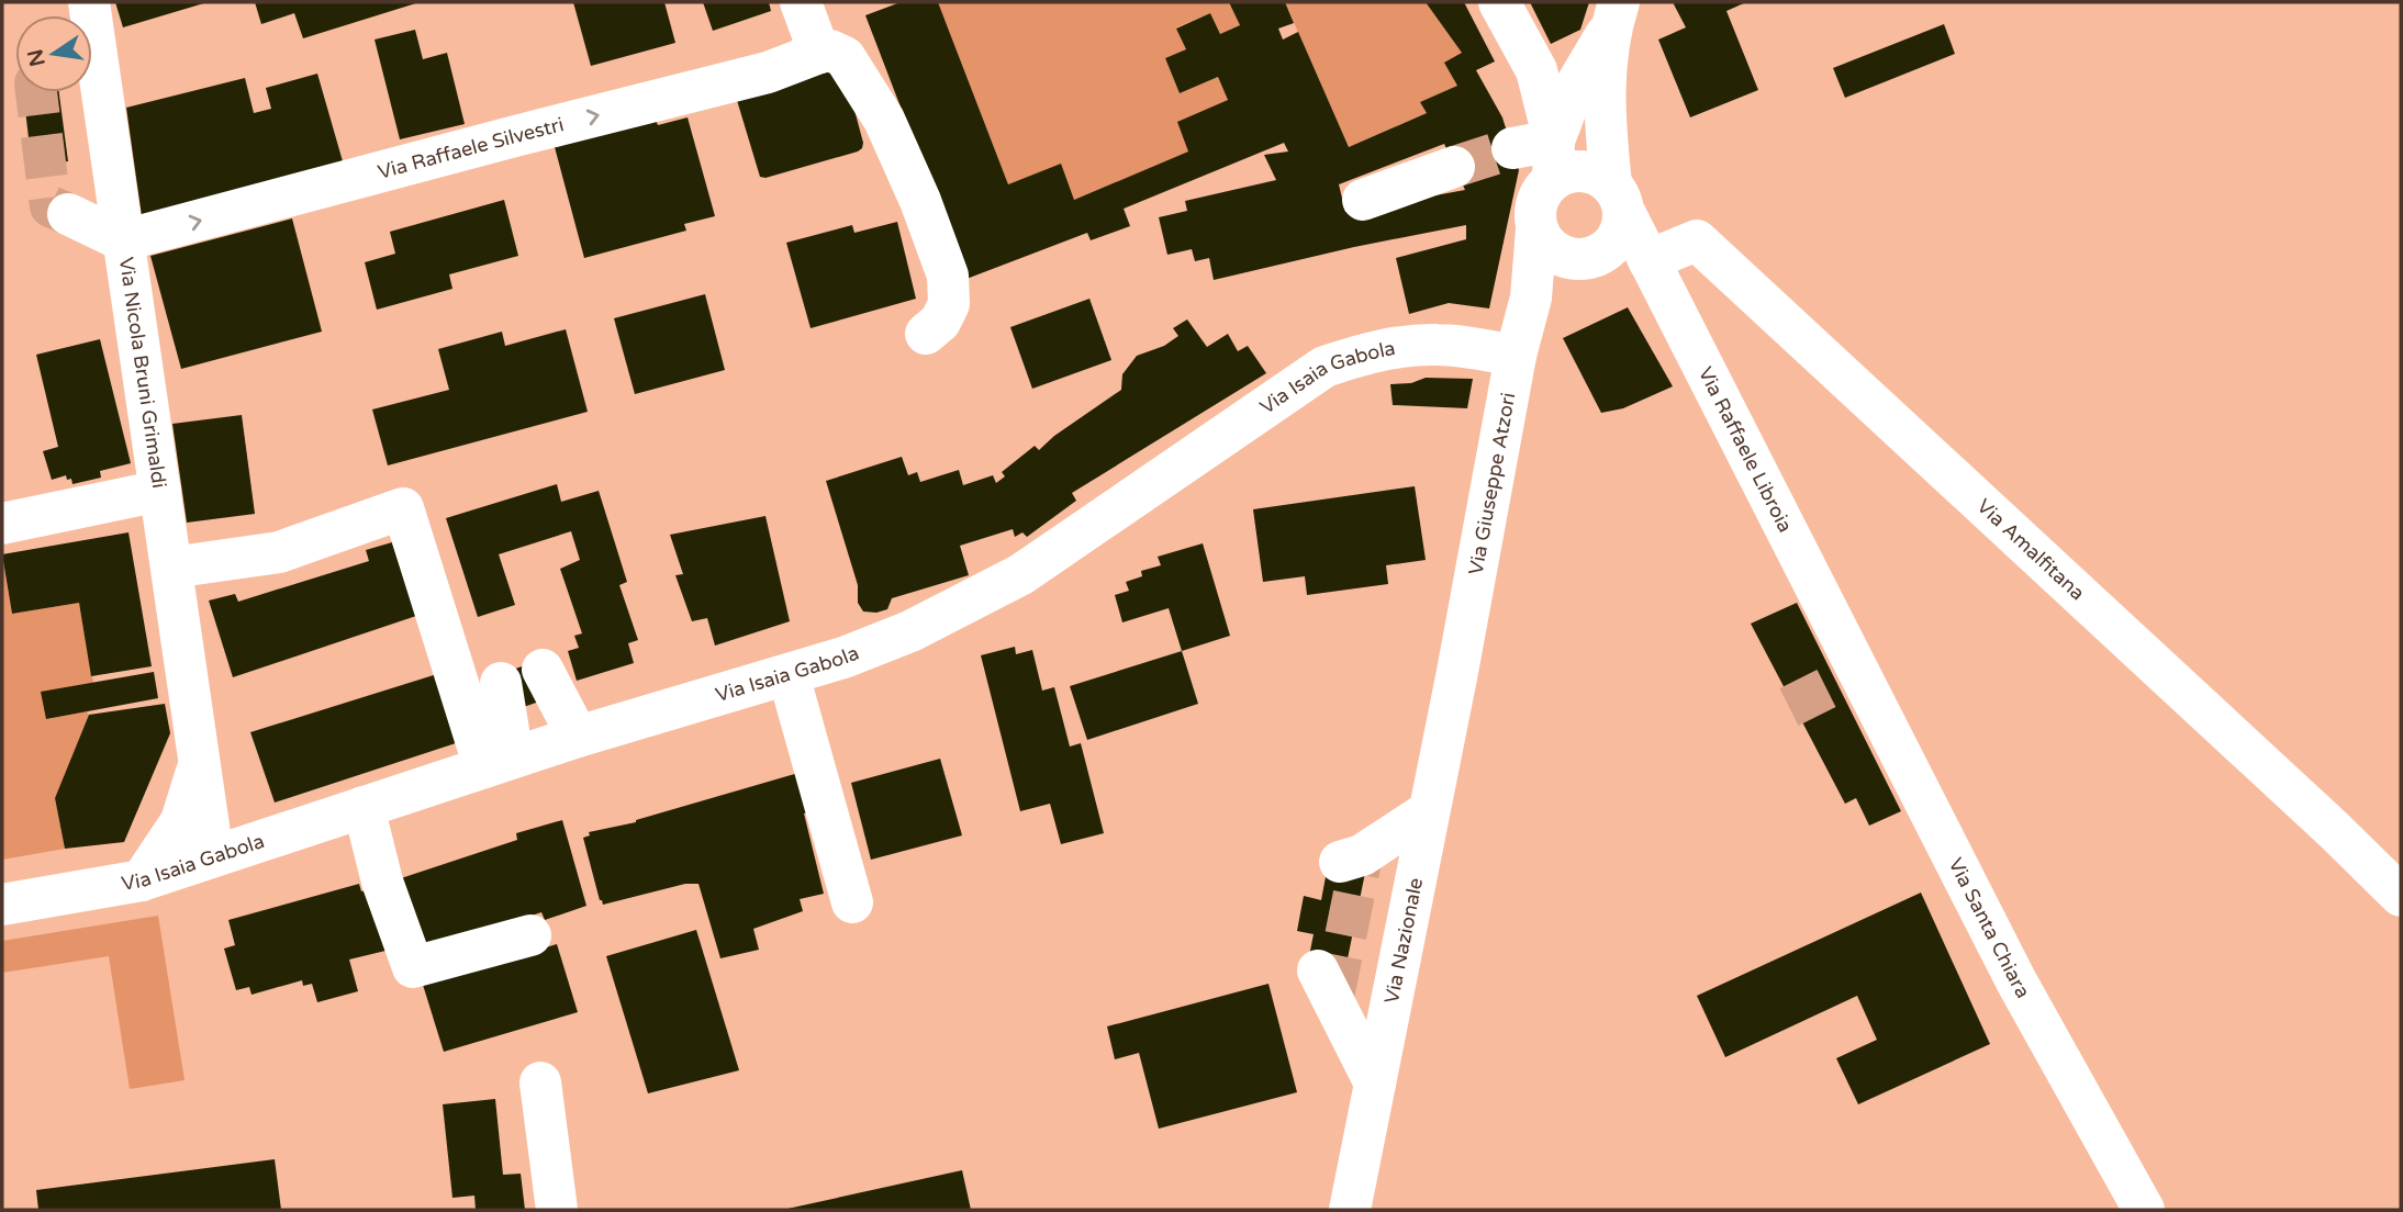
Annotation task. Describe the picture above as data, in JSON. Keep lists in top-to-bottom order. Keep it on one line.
{"streets":{"street":["Via Raffaele Silvestri","Via Nicola Bruni Grimaldi","Via Isaia Gabola","Via Raffaele Libroia","Via Giuseppe Atzori","Via Amalfitana","Via Santa Chiara","Via Nazionale"]},"crossings":[["Via Raffaele Silvestri","Via Nicola Bruni Grimaldi"],["Via Nicola Bruni Grimaldi","Via Isaia Gabola"],["Via Isaia Gabola","Via Giuseppe Atzori"],["Via Raffaele Libroia","Via Giuseppe Atzori"],["Via Raffaele Libroia","Via Amalfitana"],["Via Raffaele Libroia","Via Santa Chiara"],["Via Giuseppe Atzori","Via Nazionale"]],"one_way":["Via Raffaele Silvestri"],"north":"left"}
